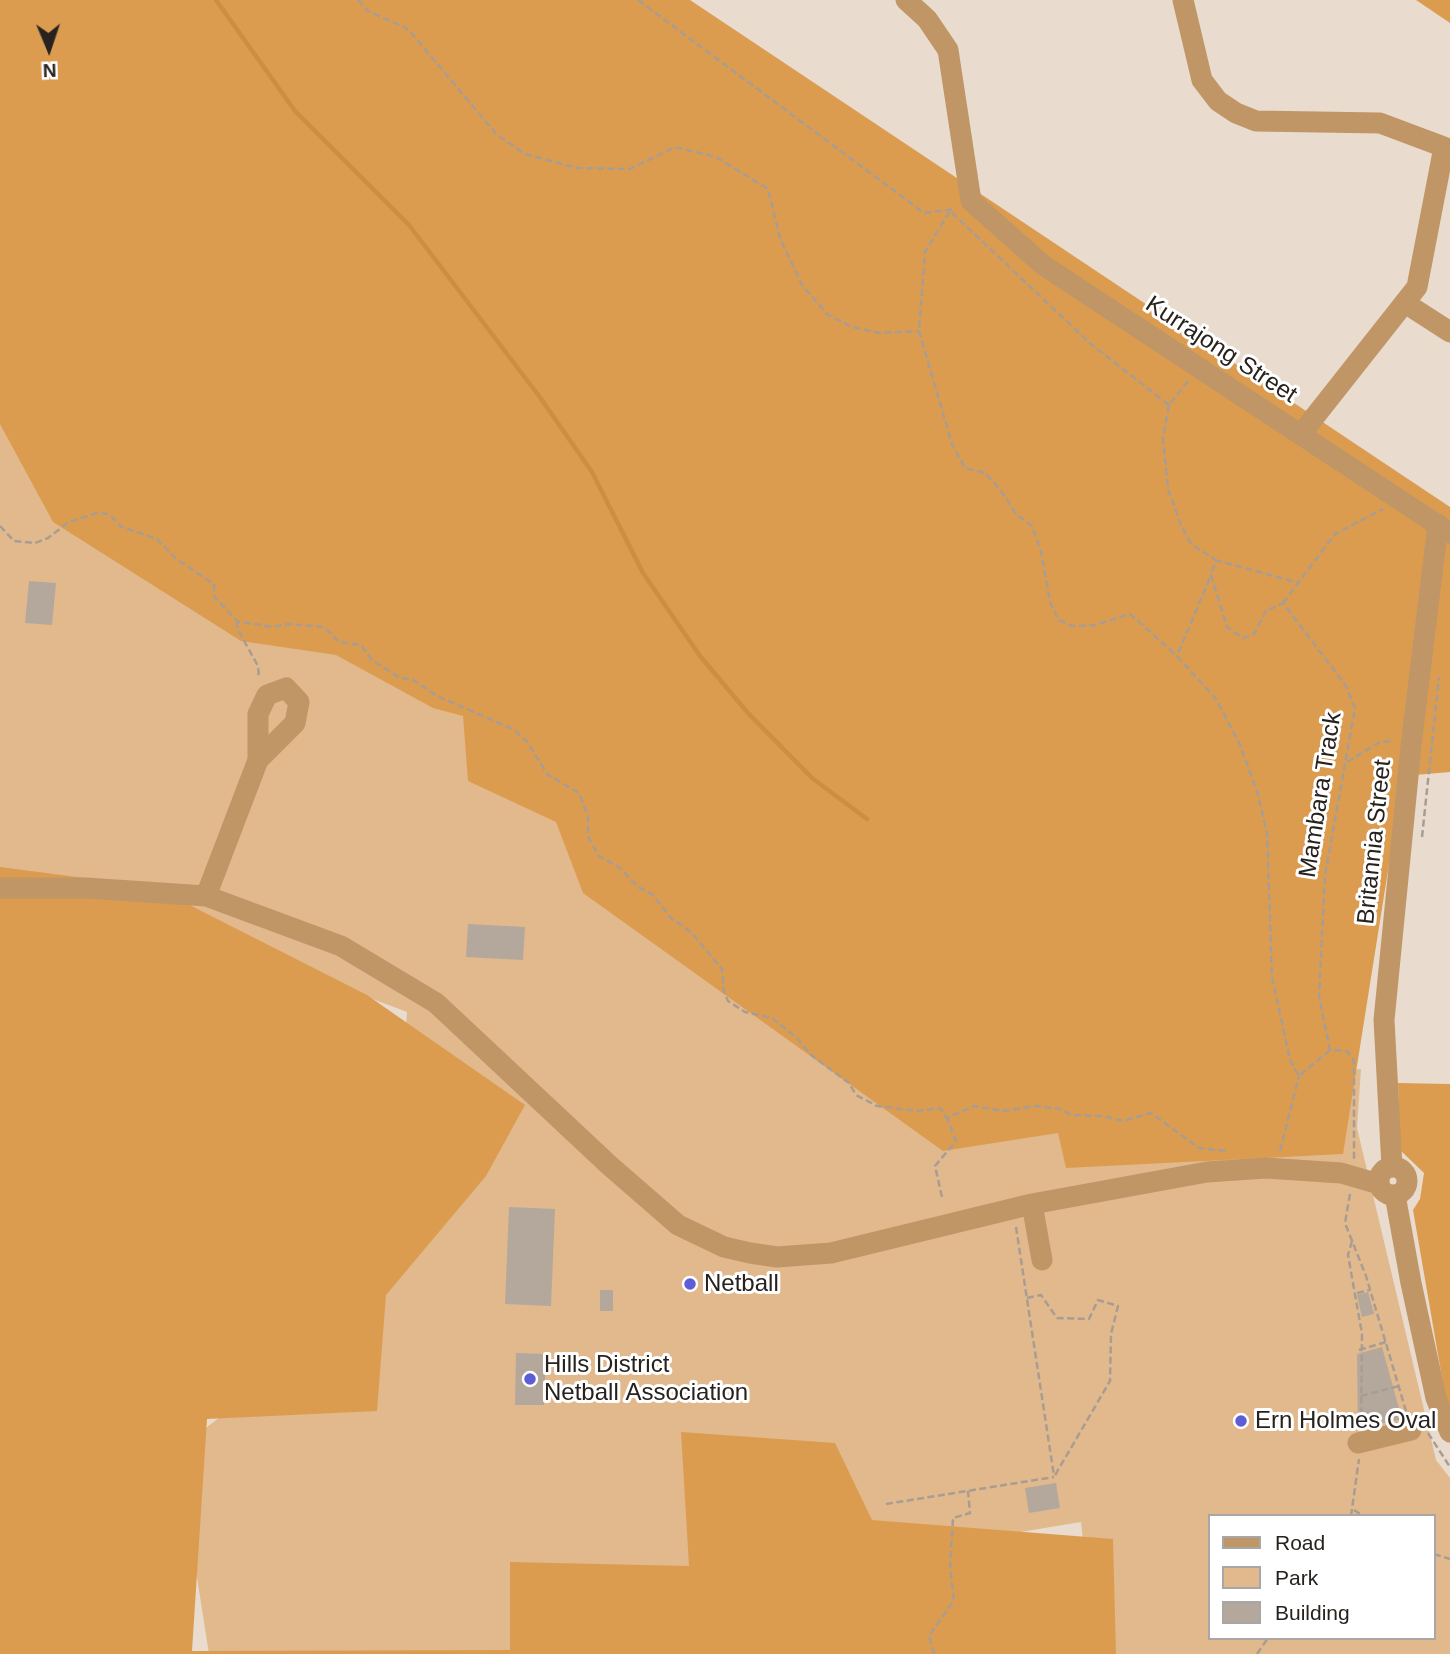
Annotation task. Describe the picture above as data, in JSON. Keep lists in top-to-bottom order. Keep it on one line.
{"streets":{"street":["Kurrajong Street","Britannia Street"],"path":["Mambara Track"]},"crossings":[["Kurrajong Street","Britannia Street"]],"places":["Netball","Hills District Netball Association","Ern Holmes Oval"],"legend":["Road","Park","Building"],"north":"bottom"}
